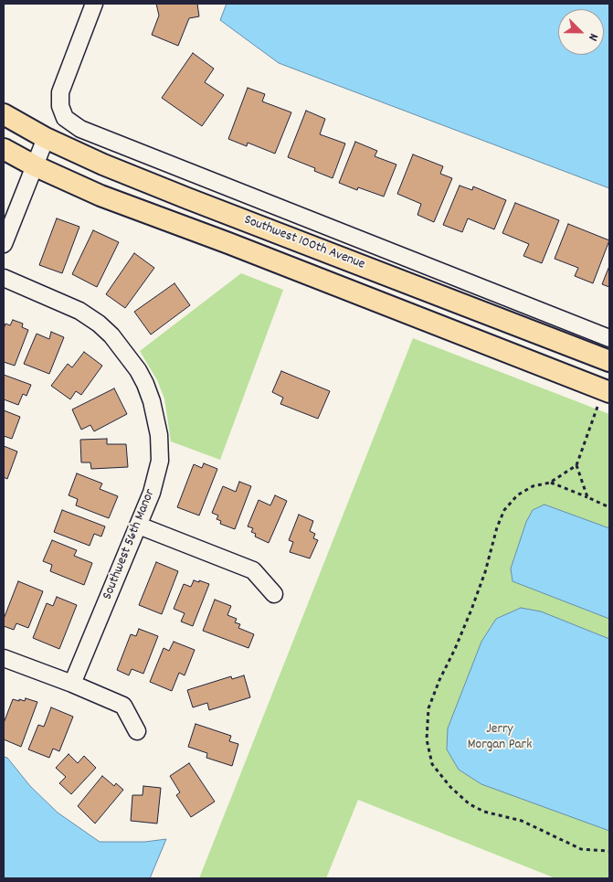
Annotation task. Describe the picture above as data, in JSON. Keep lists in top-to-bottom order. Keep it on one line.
{"streets":{"main road":["Southwest 100th Avenue"],"street":["Southwest 56th Manor"]},"parks":["Jerry Morgan Park"],"north":"bottom right"}
